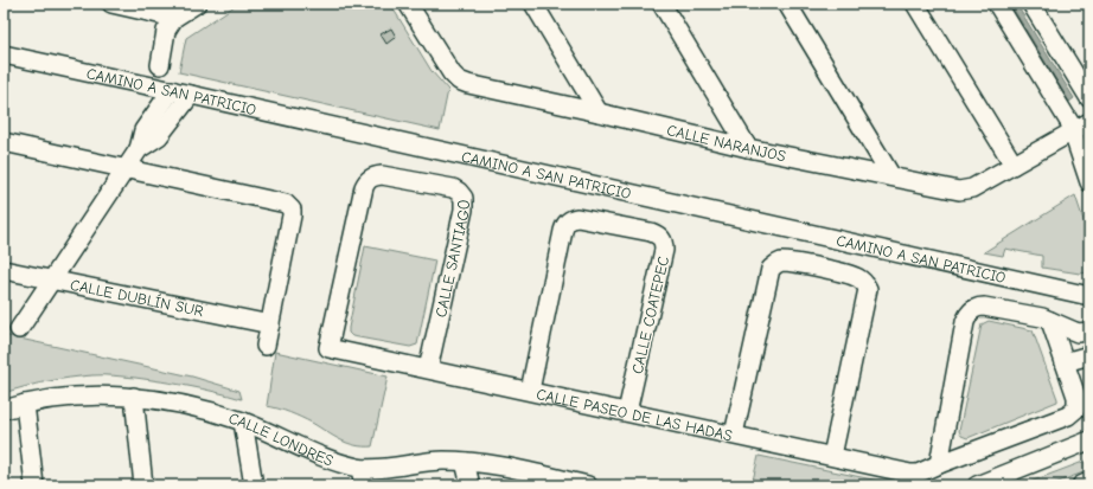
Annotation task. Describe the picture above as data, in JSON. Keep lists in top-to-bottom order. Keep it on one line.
{"streets":{"street":["CAMINO A SAN PATRICIO","CALLE NARANJOS","CALLE SANTIAGO","CALLE DUBLÍN SUR","CALLE COATEPEC","CALLE PASEO DE LAS HADAS","CALLE LONDRES"]},"crossings":[["CALLE SANTIAGO","CALLE PASEO DE LAS HADAS"],["CALLE COATEPEC","CALLE PASEO DE LAS HADAS"]]}
